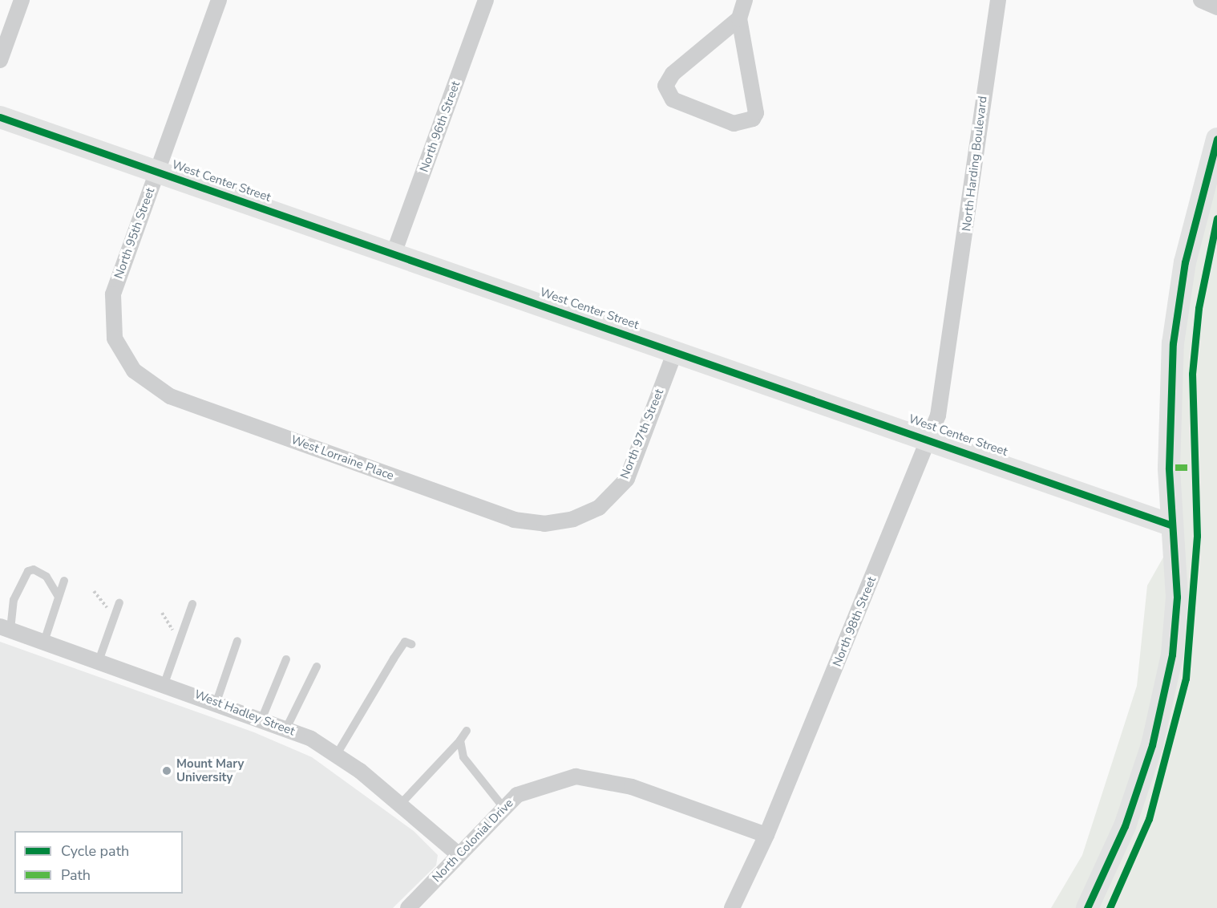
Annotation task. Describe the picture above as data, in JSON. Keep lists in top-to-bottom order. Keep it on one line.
{"streets":{"street":["North 96th Street","North Harding Boulevard","West Center Street","North 95th Street","North 97th Street","West Lorraine Place","North 98th Street","West Hadley Street","North Colonial Drive"]},"crossings":[["North 96th Street","West Center Street"],["North Harding Boulevard","North 98th Street"],["West Center Street","North 95th Street"],["West Center Street","North 97th Street"],["West Center Street","North 98th Street"],["North 95th Street","West Lorraine Place"],["North 97th Street","West Lorraine Place"],["North 98th Street","North Colonial Drive"],["West Hadley Street","North Colonial Drive"]],"places":["Mount Mary University"],"legend":["Cycle path","Path"]}
